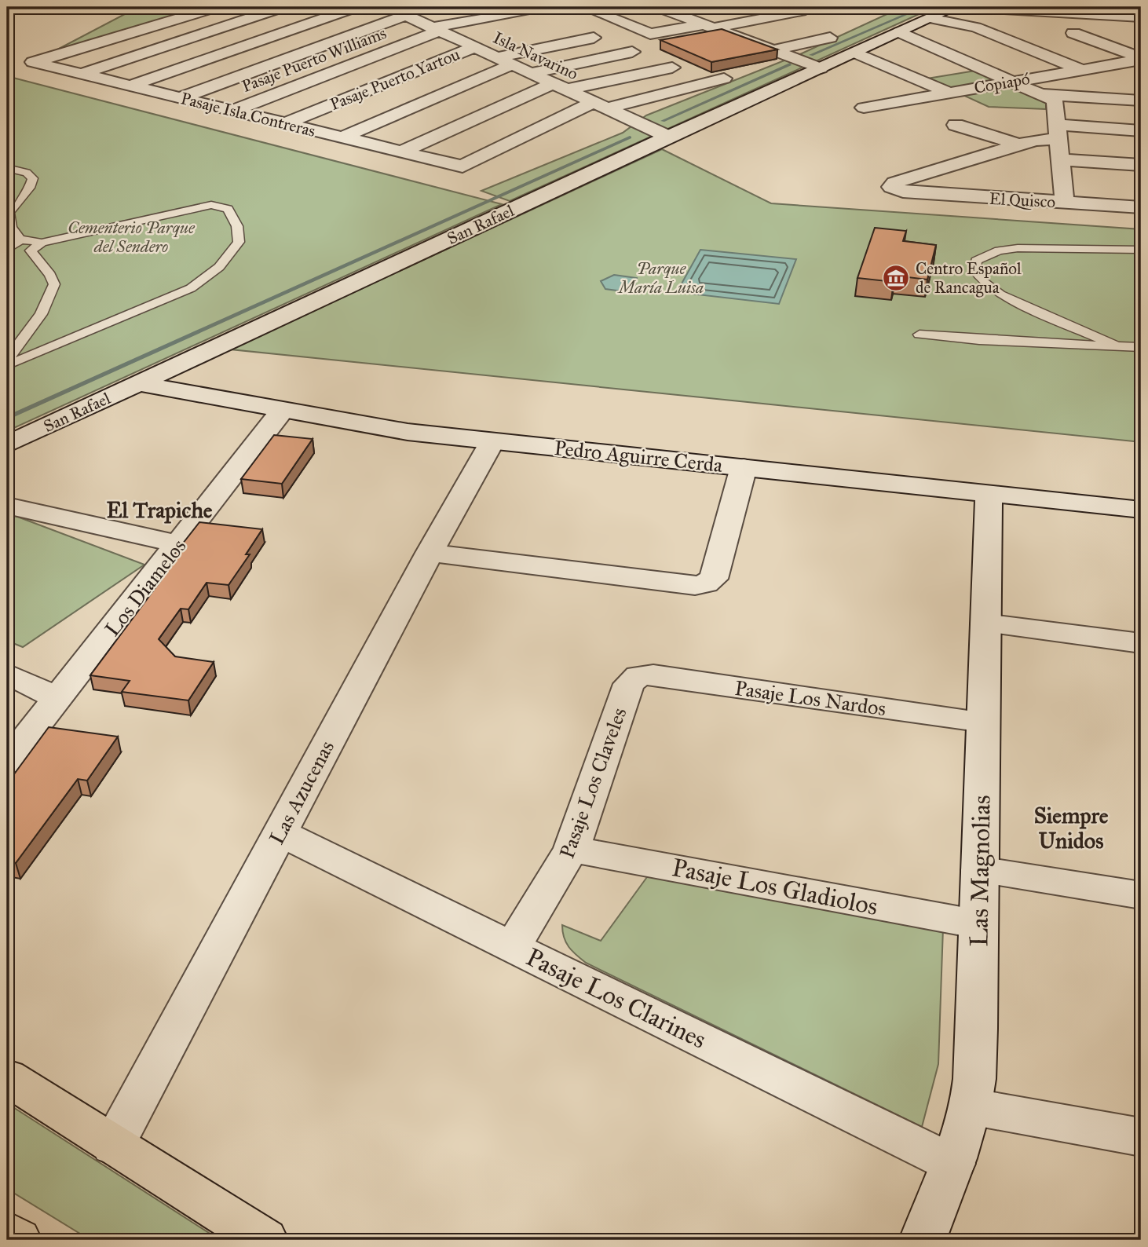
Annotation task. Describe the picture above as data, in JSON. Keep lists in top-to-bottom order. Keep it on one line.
{"streets":{"street":["Isla Navarino","Pasaje Puerto Williams","Pasaje Puerto Yartou","Copiapó","Pasaje Isla Contreras","El Quisco","San Rafael","Pedro Aguirre Cerda","Los Diamelos","Pasaje Los Nardos","Pasaje Los Claveles","Las Azucenas","Las Magnolias","Pasaje Los Gladiolos","Pasaje Los Clarines"]},"crossings":[["Isla Navarino","Pasaje Puerto Williams"],["Isla Navarino","Pasaje Puerto Yartou"],["Isla Navarino","Pasaje Isla Contreras"],["Isla Navarino","San Rafael"],["Pasaje Puerto Williams","Pasaje Isla Contreras"],["Pasaje Puerto Yartou","Pasaje Isla Contreras"],["San Rafael","Pedro Aguirre Cerda"],["Pedro Aguirre Cerda","Los Diamelos"],["Pedro Aguirre Cerda","Las Azucenas"],["Pedro Aguirre Cerda","Las Magnolias"],["Pasaje Los Nardos","Pasaje Los Claveles"],["Pasaje Los Nardos","Las Magnolias"],["Pasaje Los Claveles","Pasaje Los Gladiolos"],["Pasaje Los Claveles","Pasaje Los Clarines"],["Las Azucenas","Pasaje Los Clarines"],["Las Magnolias","Pasaje Los Gladiolos"],["Las Magnolias","Pasaje Los Clarines"]],"districts":["El Trapiche","Siempre Unidos"],"parks":["Cementerio Parque del Sendero","Parque María Luisa"],"places":{"museum":["Centro Español de Rancagua"]}}
